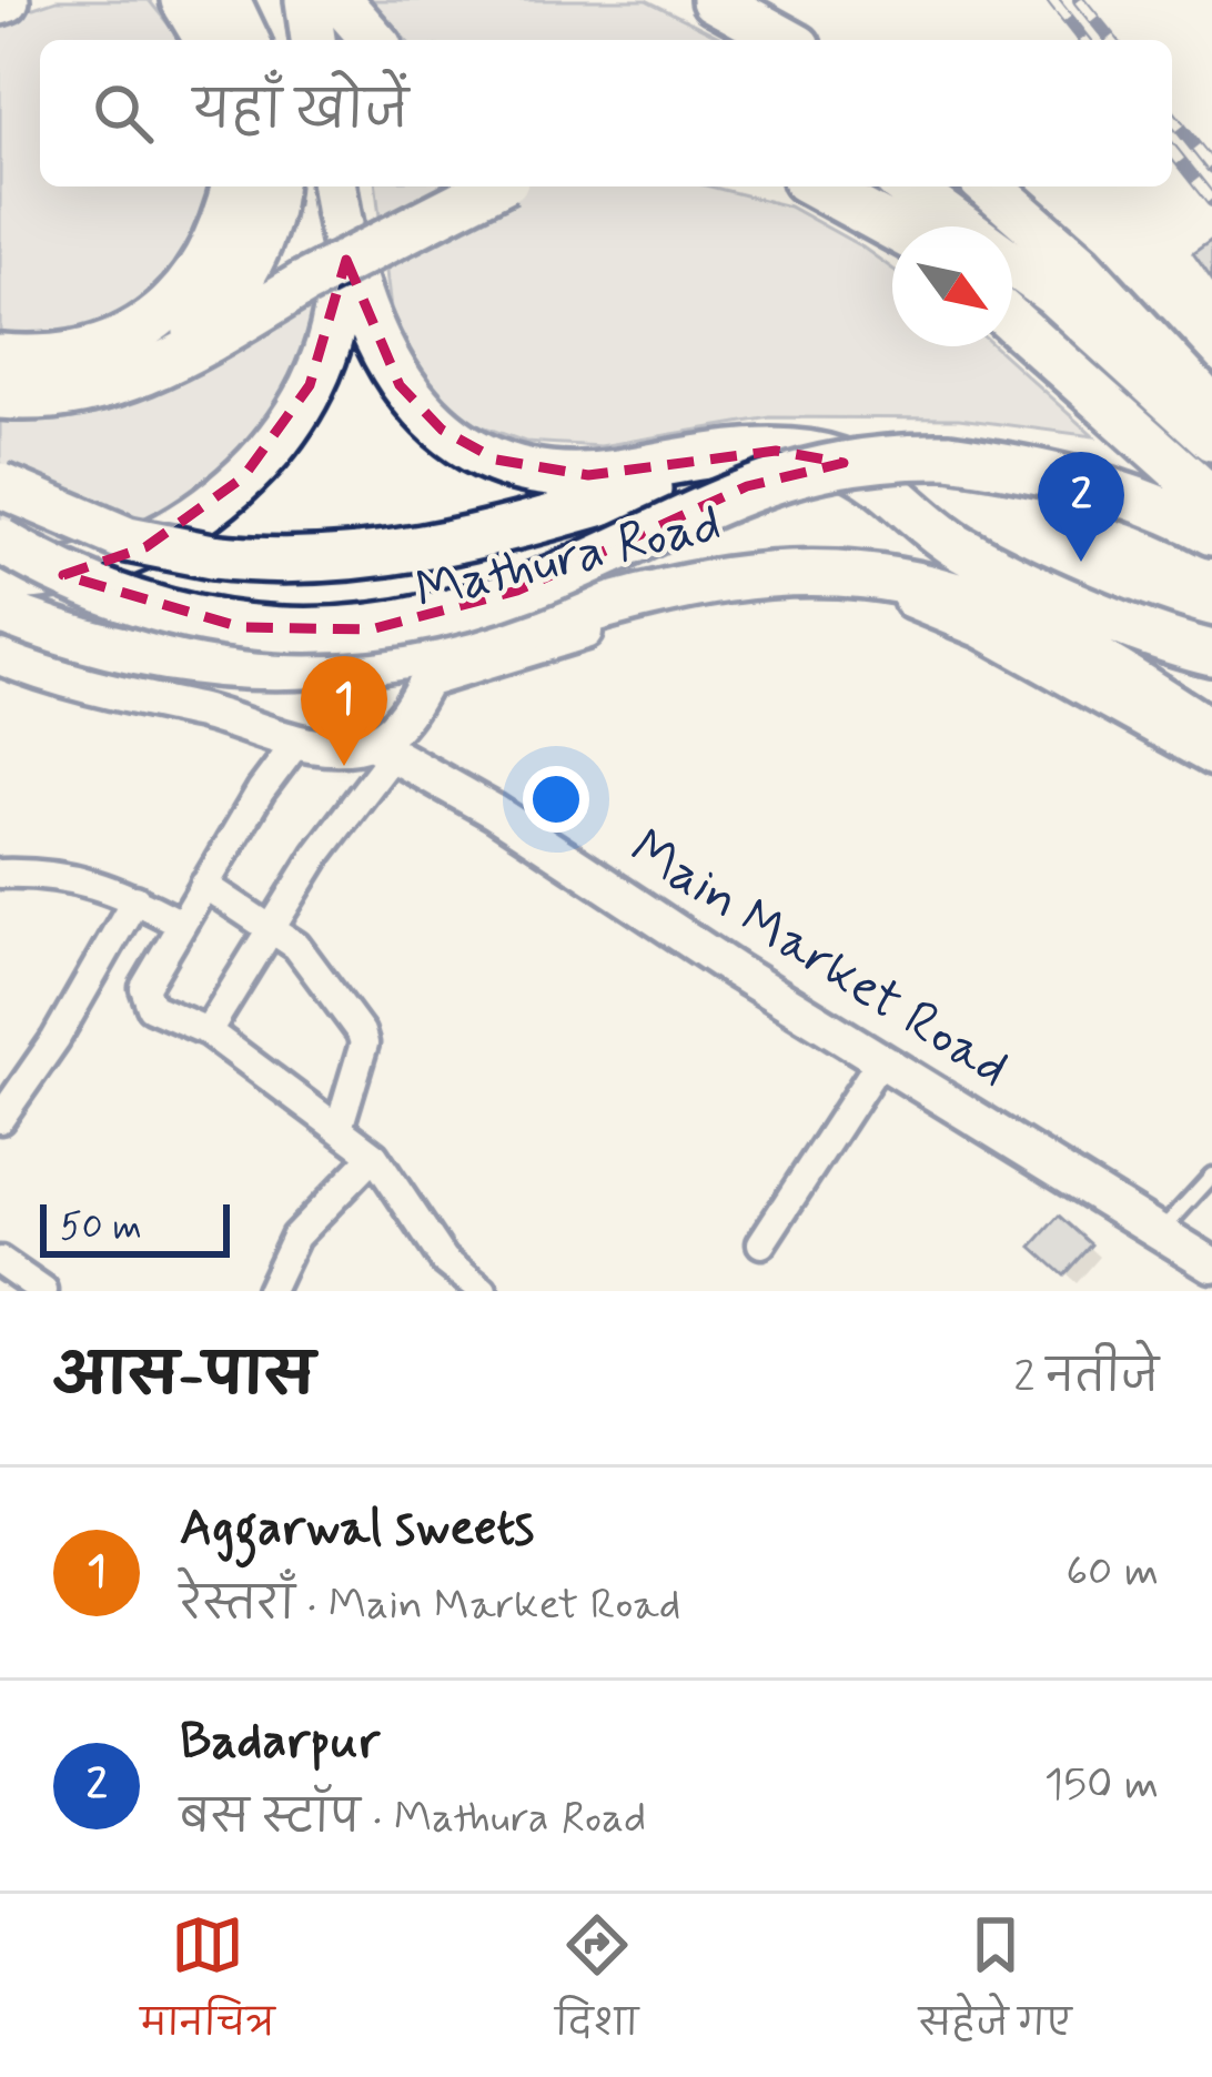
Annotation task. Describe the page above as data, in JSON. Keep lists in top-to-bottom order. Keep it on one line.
{"streets":{"main road":["Mathura Road"],"street":["Main Market Road"]},"scale_bar":"50 m","north":"bottom right","page":{"search":"यहाँ खोजें","pins":["2","1"],"scale":"50 m","heading":["आस-पास","2 नतीजे"],"list":[{"mark":"1","name":"Aggarwal sweets","note":"रेस्तराँ · Main Market Road","value":"60 m"},{"mark":"2","name":"Badarpur","note":"बस स्टॉप · Mathura Road","value":"150 m"}],"nav":["मानचित्र","दिशा","सहेजे गए"]}}
